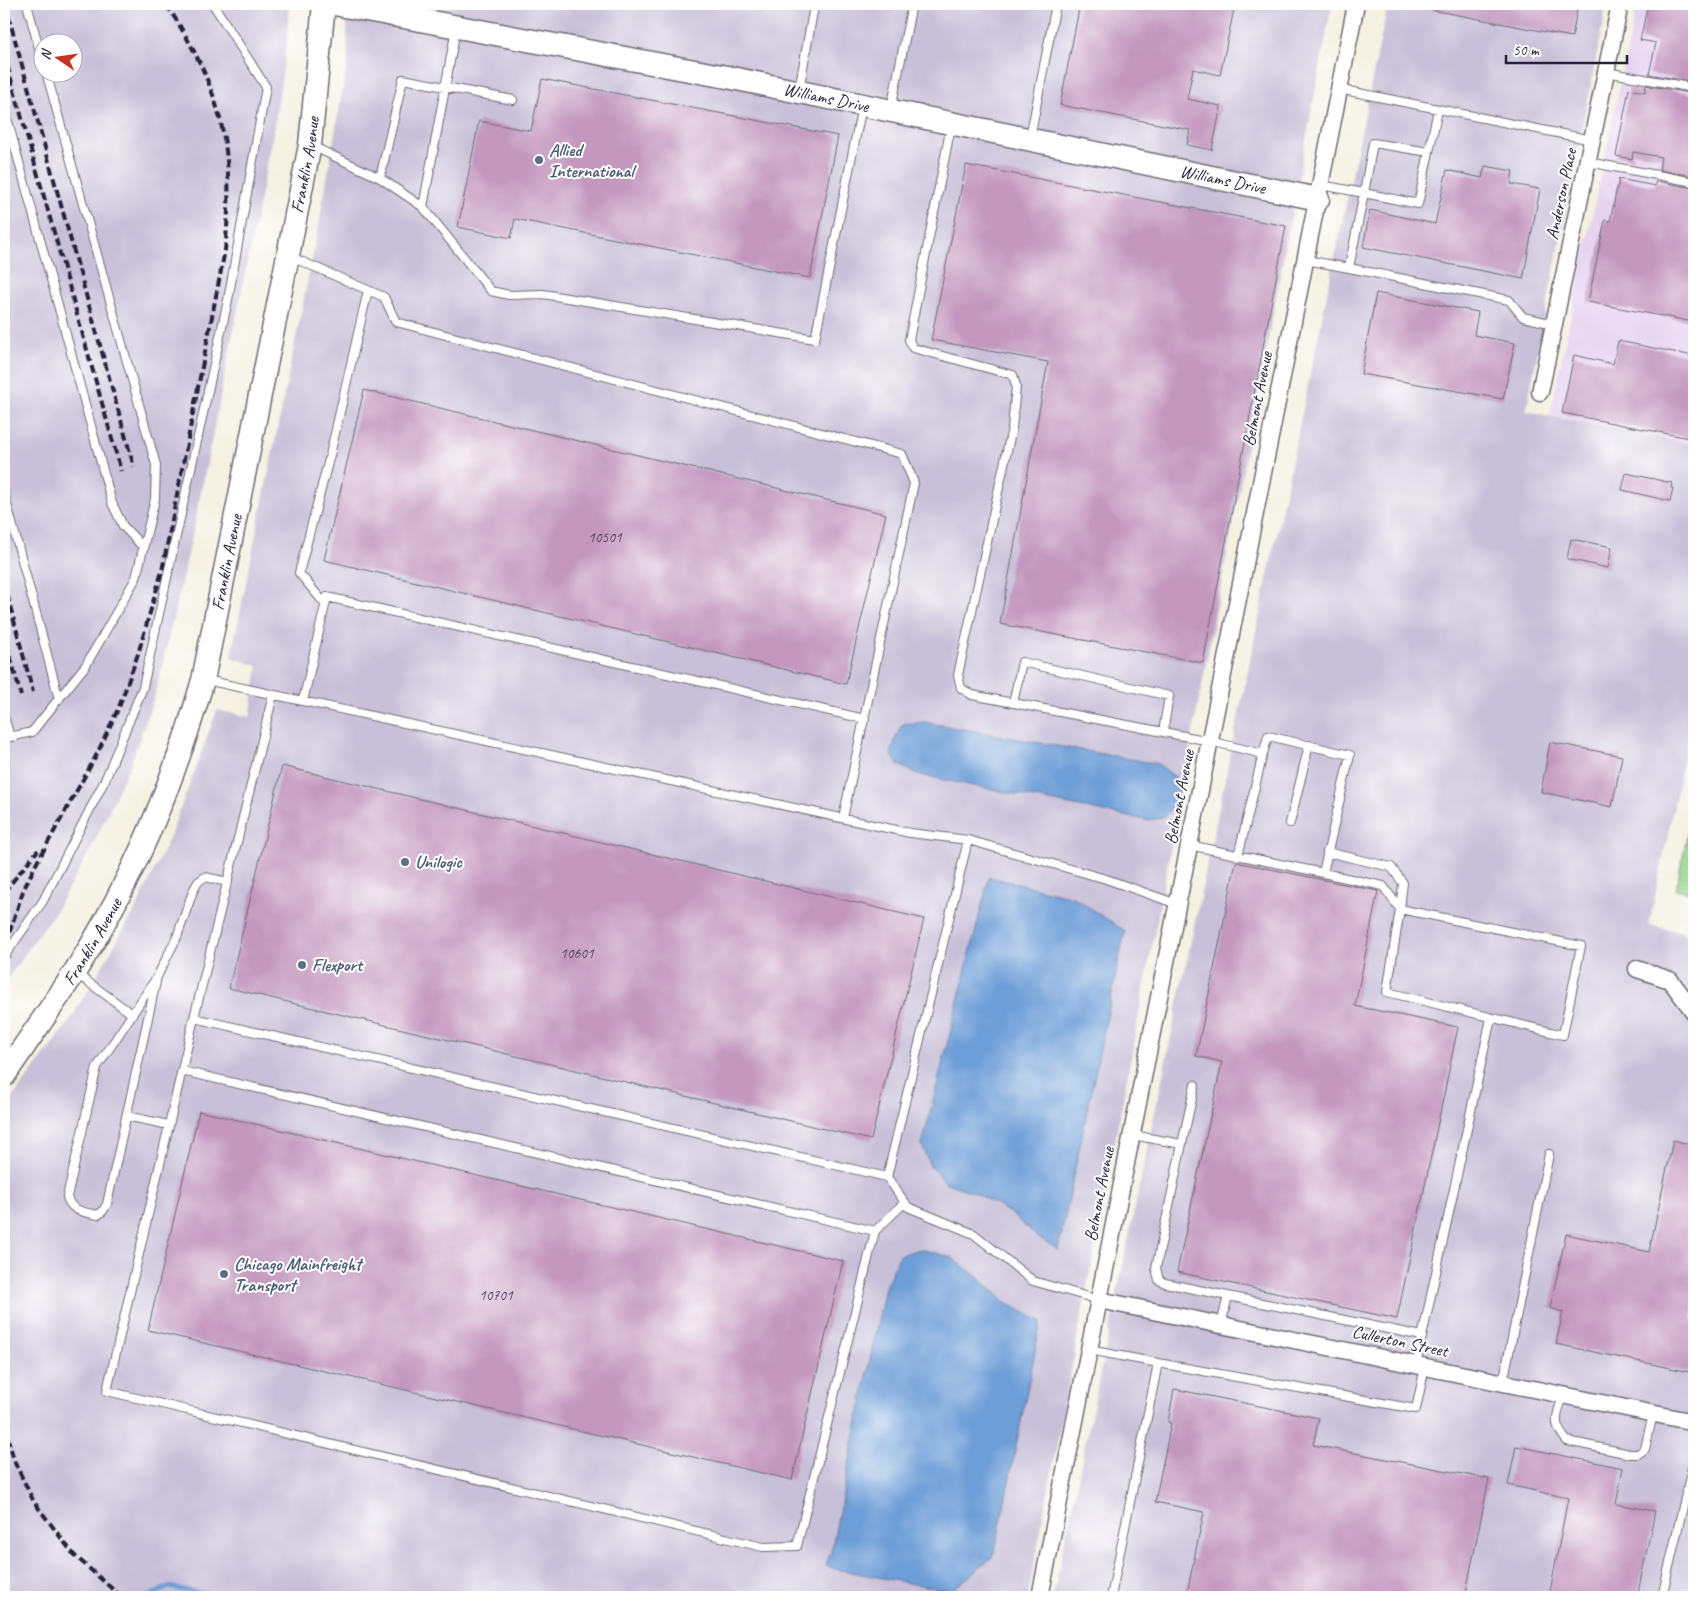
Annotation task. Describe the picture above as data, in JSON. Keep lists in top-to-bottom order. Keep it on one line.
{"streets":{"main road":["Williams Drive","Franklin Avenue"],"street":["Anderson Place","Belmont Avenue","Cullerton Street"]},"crossings":[["Williams Drive","Belmont Avenue"],["Belmont Avenue","Cullerton Street"]],"places":["Allied International","Unilogic","Flexport","Chicago Mainfreight Transport"],"house_numbers":["10501","10601","10701"],"scale_bar":"50 m","north":"left"}
